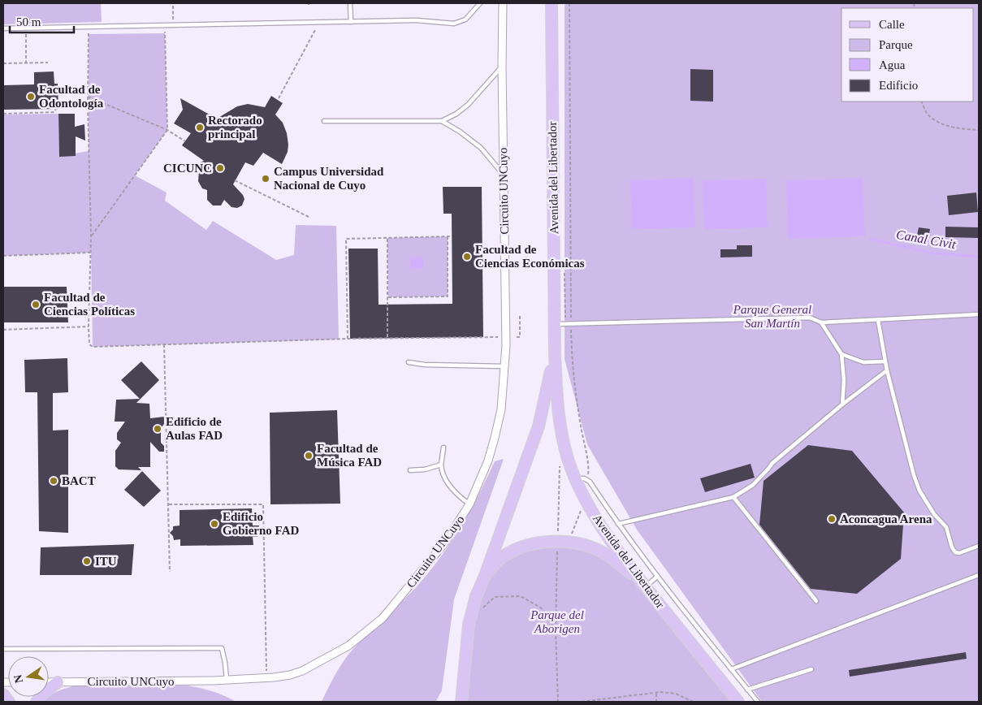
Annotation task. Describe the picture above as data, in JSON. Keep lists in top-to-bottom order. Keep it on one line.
{"streets":{"main road":["Avenida del Libertador"],"street":["Circuito UNCuyo"]},"water":["Canal Civit"],"parks":["Parque General San Martín","Parque del Aborigen"],"places":["Facultad de Odontología","Rectorado principal","CICUNC","Campus Universidad Nacional de Cuyo","Facultad de Ciencias Económicas","Facultad de Ciencias Políticas","Edificio de Aulas FAD","Facultad de Música FAD","BACT","Aconcagua Arena","Edificio Gobierno FAD","ITU"],"legend":["Calle","Parque","Agua","Edificio"],"scale_bar":"50 m","north":"left"}
